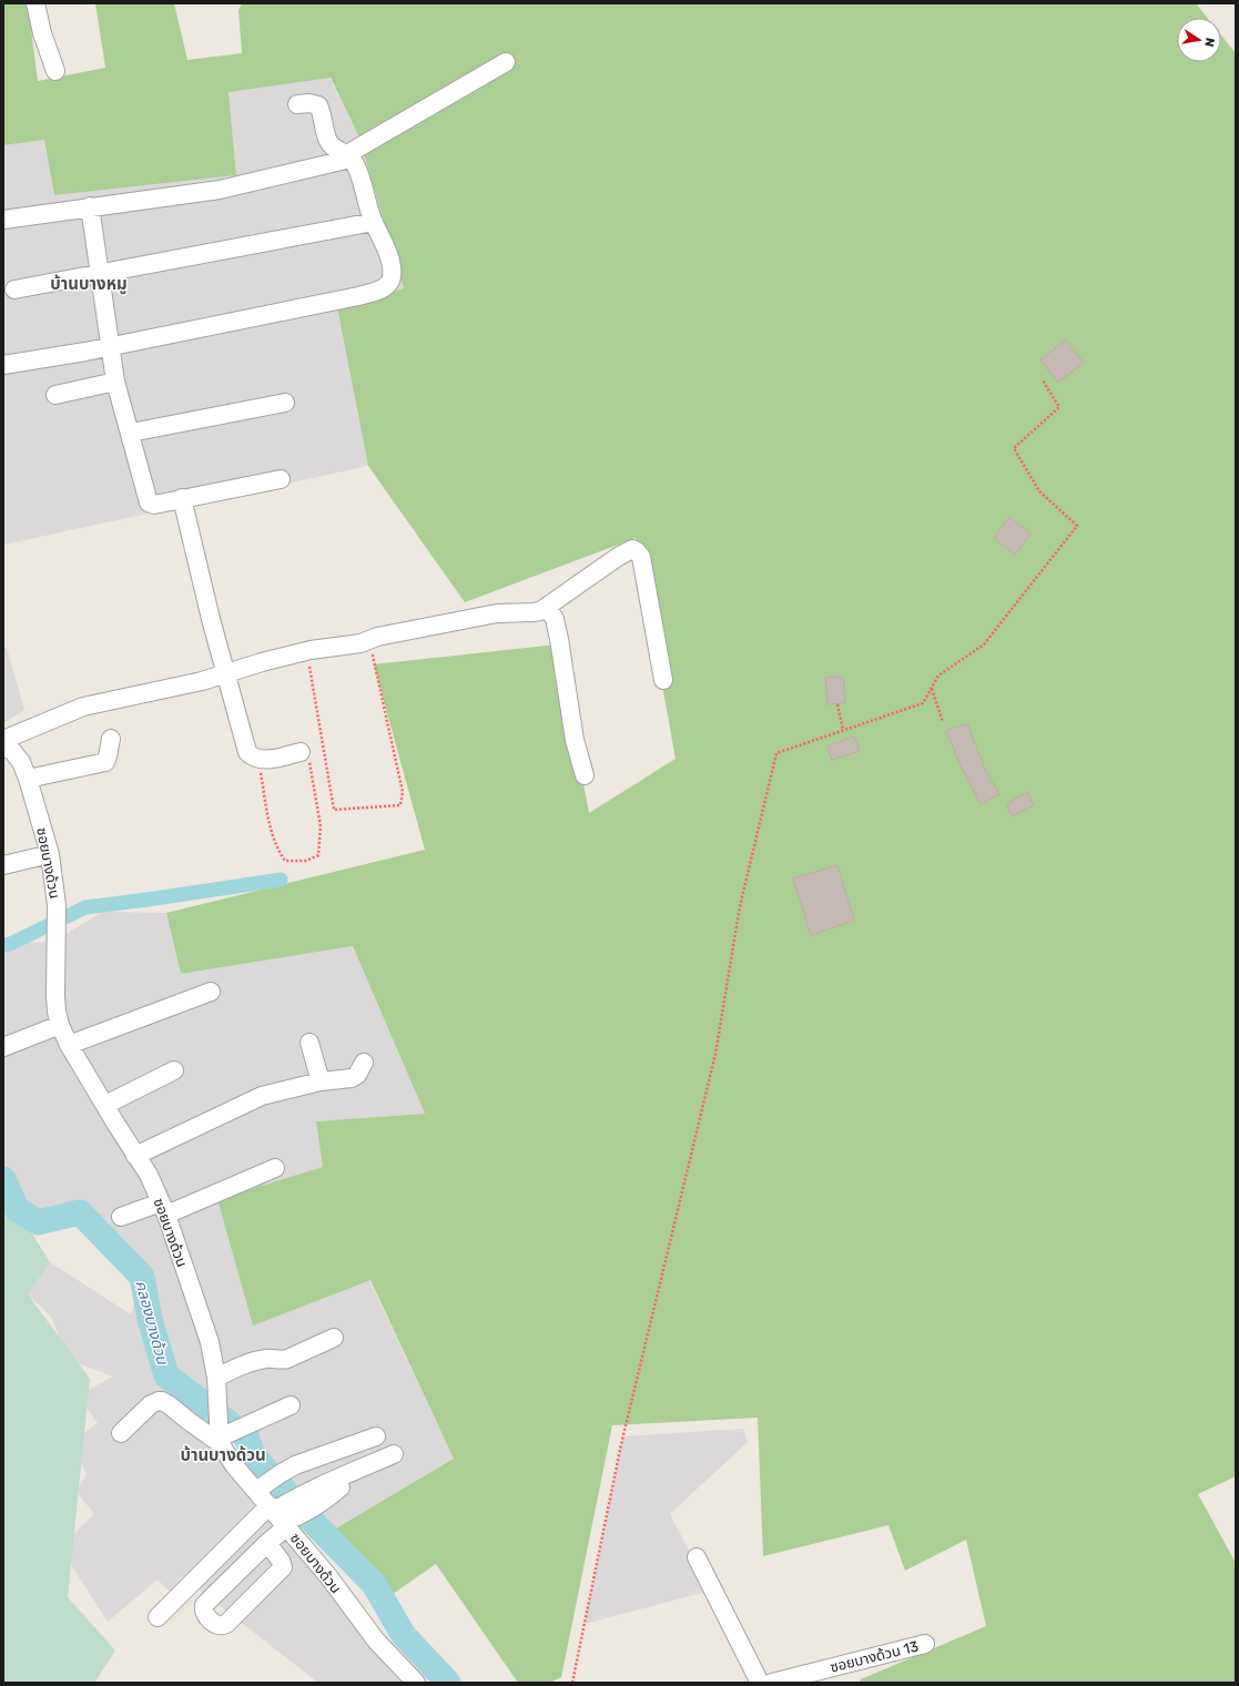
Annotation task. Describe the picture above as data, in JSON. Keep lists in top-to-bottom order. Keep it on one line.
{"streets":{"street":["ซอยบางด้วน","ซอยบางด้วน 13"]},"districts":["บ้านบางหมู","บ้านบางด้วน"],"water":["คลองบางด้วน"],"north":"right"}
